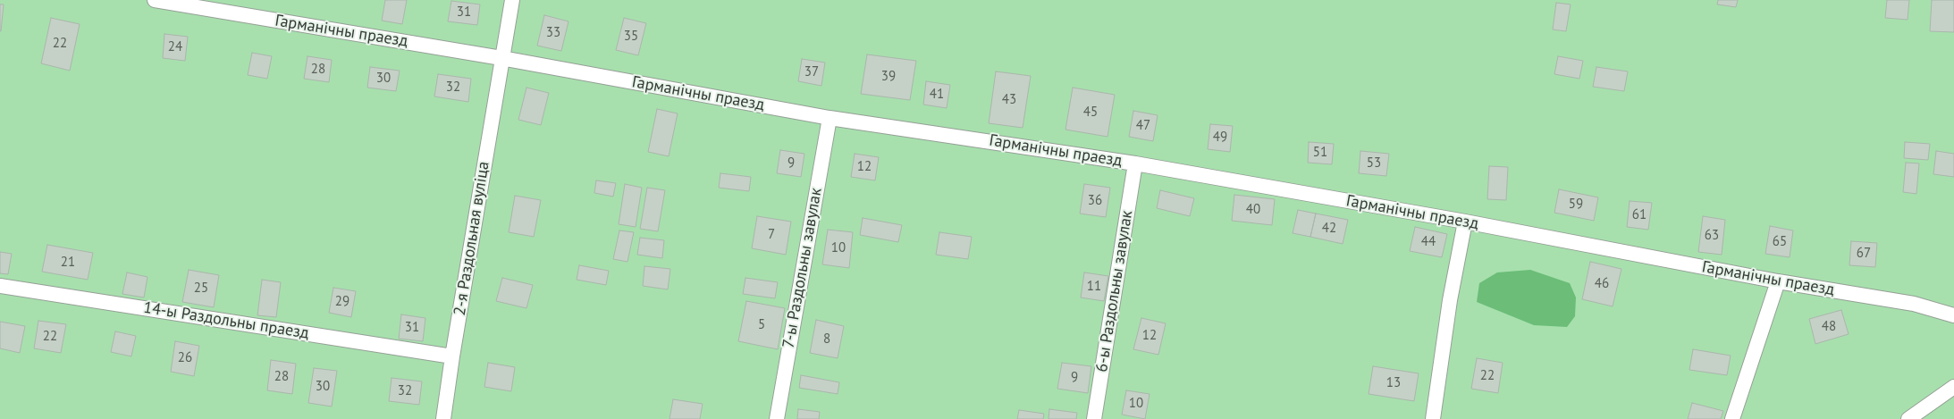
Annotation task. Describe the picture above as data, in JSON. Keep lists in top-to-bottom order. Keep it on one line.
{"streets":{"lane":["Гарманічны праезд","2-я Раздольная вуліца","7-ы Раздольны завулак","6-ы Раздольны завулак","14-ы Раздольны праезд"]},"crossings":[["Гарманічны праезд","2-я Раздольная вуліца"],["Гарманічны праезд","7-ы Раздольны завулак"],["Гарманічны праезд","6-ы Раздольны завулак"],["2-я Раздольная вуліца","14-ы Раздольны праезд"]],"house_numbers":["31","33","35","22","24","28","37","39","30","32","41","43","45","47","49","51","9","53","12","36","59","40","61","42","7","63","44","65","10","67","21","46","11","25","29","5","48","31","12","22","8","26","22","28","9","13","30","32","10"]}
